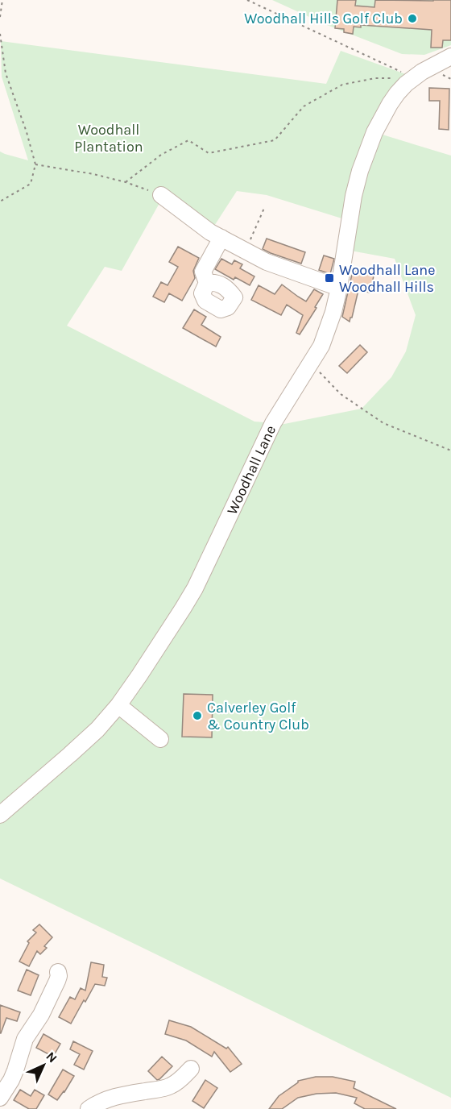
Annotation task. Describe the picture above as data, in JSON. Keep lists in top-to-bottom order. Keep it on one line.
{"streets":{"street":["Woodhall Lane"]},"parks":["Woodhall Plantation"],"places":{"other":["Woodhall Hills Golf Club","Calverley Golf & Country Club"],"transit":["Woodhall Lane Woodhall Hills"]},"north":"top right"}
